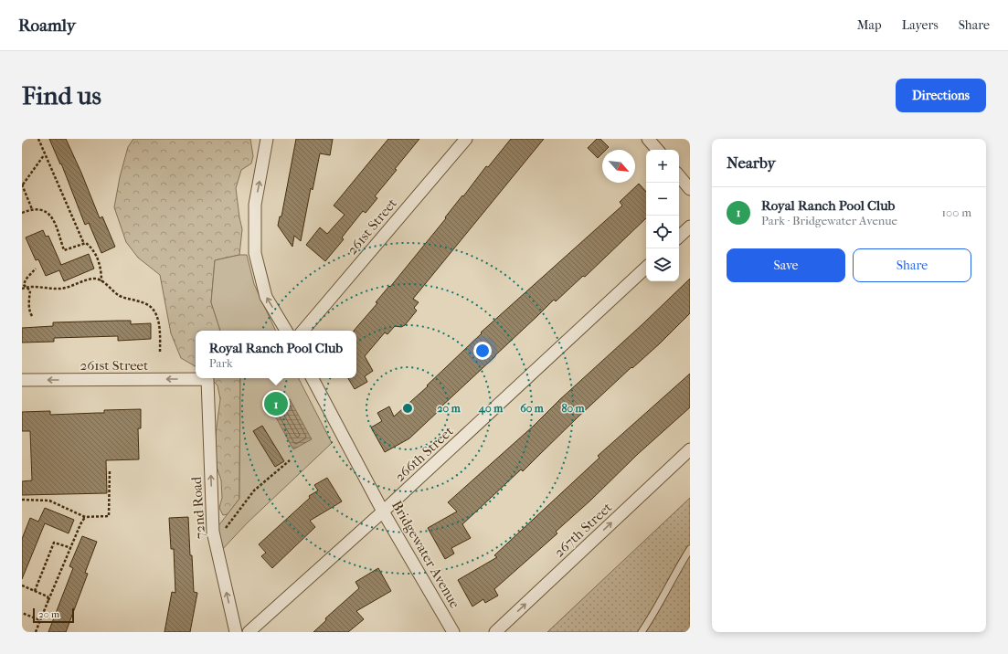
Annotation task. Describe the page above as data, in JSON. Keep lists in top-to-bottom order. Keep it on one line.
{"streets":{"street":["261st Street","266th Street","72nd Road","267th Street","Bridgewater Avenue"]},"crossings":[["261st Street","72nd Road"],["266th Street","Bridgewater Avenue"]],"one_way":["261st Street","72nd Road","267th Street"],"scale_bar":"20 m","north":"bottom right","page":{"header":"Roamly","nav":["Map","Layers","Share"],"buttons":["Directions",["Save","Share"]],"title":"Find us","heading":"Nearby","map_buttons":["+","−"],"list":[{"mark":"1","name":"Royal Ranch Pool Club","note":"Park · Bridgewater Avenue","value":"100 m"}],"popup":["Royal Ranch Pool Club","Park"],"pins":"1","scale":"20 m"},"rings":["20 m","40 m","60 m","80 m"]}
